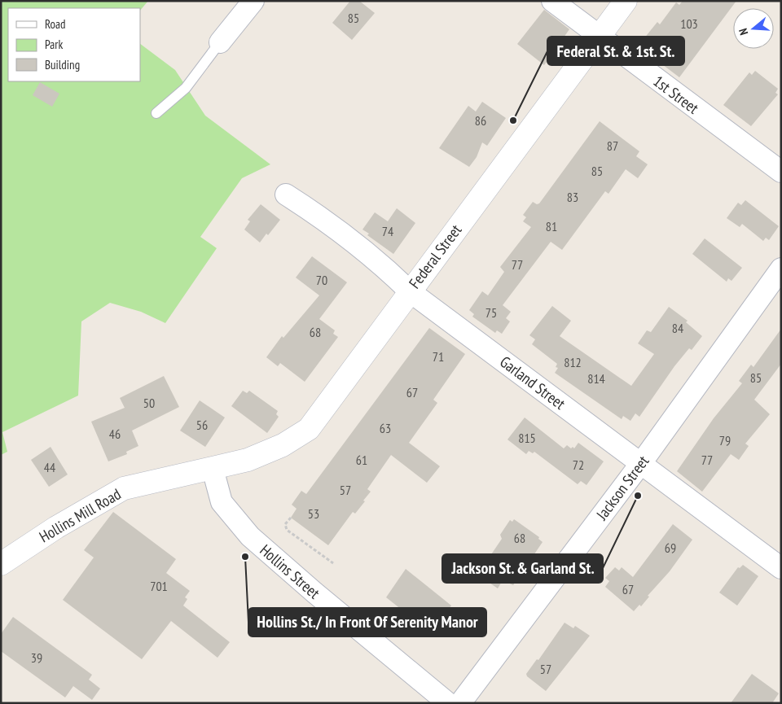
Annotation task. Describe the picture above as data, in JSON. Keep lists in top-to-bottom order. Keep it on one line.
{"streets":{"street":["1st Street","Federal Street","Garland Street","Jackson Street","Hollins Mill Road","Hollins Street"]},"crossings":[["1st Street","Federal Street"],["Federal Street","Garland Street"],["Federal Street","Hollins Mill Road"],["Federal Street","Hollins Street"],["Garland Street","Jackson Street"],["Hollins Mill Road","Hollins Street"]],"places":["Federal St. & 1st. St.","Jackson St. & Garland St.","Hollins St./ In Front Of Serenity Manor"],"house_numbers":["85","103","86","87","85","83","81","74","77","70","75","84","68","71","812","85","814","67","50","56","63","46","815","79","61","77","72","44","57","53","68","69","701","67","39","57"],"legend":["Road","Park","Building"],"north":"left"}
